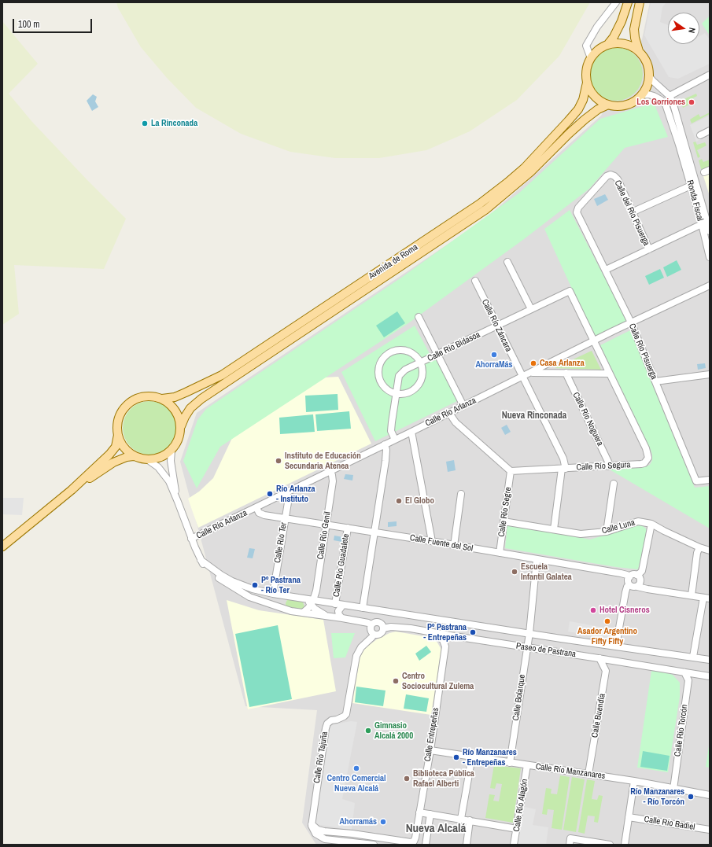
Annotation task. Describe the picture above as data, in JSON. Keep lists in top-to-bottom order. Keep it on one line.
{"streets":{"main road":["Avenida de Roma"],"street":["Ronda Fiscal","Calle del Río Pisuerga","Calle Río Záncara","Calle Río Bidasoa","Calle Río Pisuerga","Calle Río Arlanza","Calle Río Noguera","Calle Río Segura","Calle Río Segre","Calle Luna","Calle Río Genil","Calle Río Ter","Calle Fuente del Sol","Calle Río Guadalete","Paseo de Pastrana","Calle Bolarque","Calle Buendía","Calle Río Torcón","Calle Entrepeñas","Calle Río Tajuña","Calle Río Manzanares","Calle Río Alagón","Calle Río Badiel"]},"crossings":[["Ronda Fiscal","Avenida de Roma"],["Calle del Río Pisuerga","Calle Río Pisuerga"],["Calle Río Záncara","Calle Río Bidasoa"],["Calle Río Záncara","Calle Río Arlanza"],["Calle Río Záncara","Calle Río Segura"],["Calle Río Bidasoa","Calle Río Arlanza"],["Calle Río Bidasoa","Calle Río Segura"],["Calle Río Pisuerga","Calle Río Arlanza"],["Calle Río Arlanza","Calle Río Segura"],["Calle Río Arlanza","Calle Río Genil"],["Calle Río Arlanza","Calle Río Ter"],["Calle Río Arlanza","Calle Fuente del Sol"],["Calle Río Noguera","Calle Río Segura"],["Calle Río Segura","Calle Río Segre"],["Calle Río Segre","Calle Luna"],["Calle Río Segre","Calle Fuente del Sol"],["Calle Río Genil","Calle Fuente del Sol"],["Calle Río Genil","Paseo de Pastrana"],["Calle Río Ter","Calle Fuente del Sol"],["Calle Río Ter","Paseo de Pastrana"],["Calle Fuente del Sol","Calle Río Guadalete"],["Calle Fuente del Sol","Calle Bolarque"],["Calle Río Guadalete","Paseo de Pastrana"],["Paseo de Pastrana","Calle Bolarque"],["Paseo de Pastrana","Calle Río Torcón"],["Paseo de Pastrana","Calle Río Tajuña"],["Calle Bolarque","Calle Río Manzanares"],["Calle Buendía","Calle Río Manzanares"],["Calle Río Torcón","Calle Río Manzanares"],["Calle Entrepeñas","Calle Río Manzanares"],["Calle Río Manzanares","Calle Río Alagón"]],"districts":["Nueva Rinconada","Nueva Alcalá"],"places":["Los Gorriones","La Rinconada","AhorraMás","Casa Arlanza","Instituto de Educación Secundaria Atenea","Río Arlanza - Instituto","El Globo","Escuela Infantil Galatea","Pº Pastrana - Río Ter","Hotel Cisneros","Asador Argentino Fifty Fifty","Pº Pastrana - Entrepeñas","Centro Sociocultural Zulema","Gimnasio Alcalá 2000","Río Manzanares - Entrepeñas","Centro Comercial Nueva Alcalá","Biblioteca Pública Rafael Alberti","Río Manzanares - Río Torcón","Ahorramás"],"scale_bar":"100 m","north":"right"}
